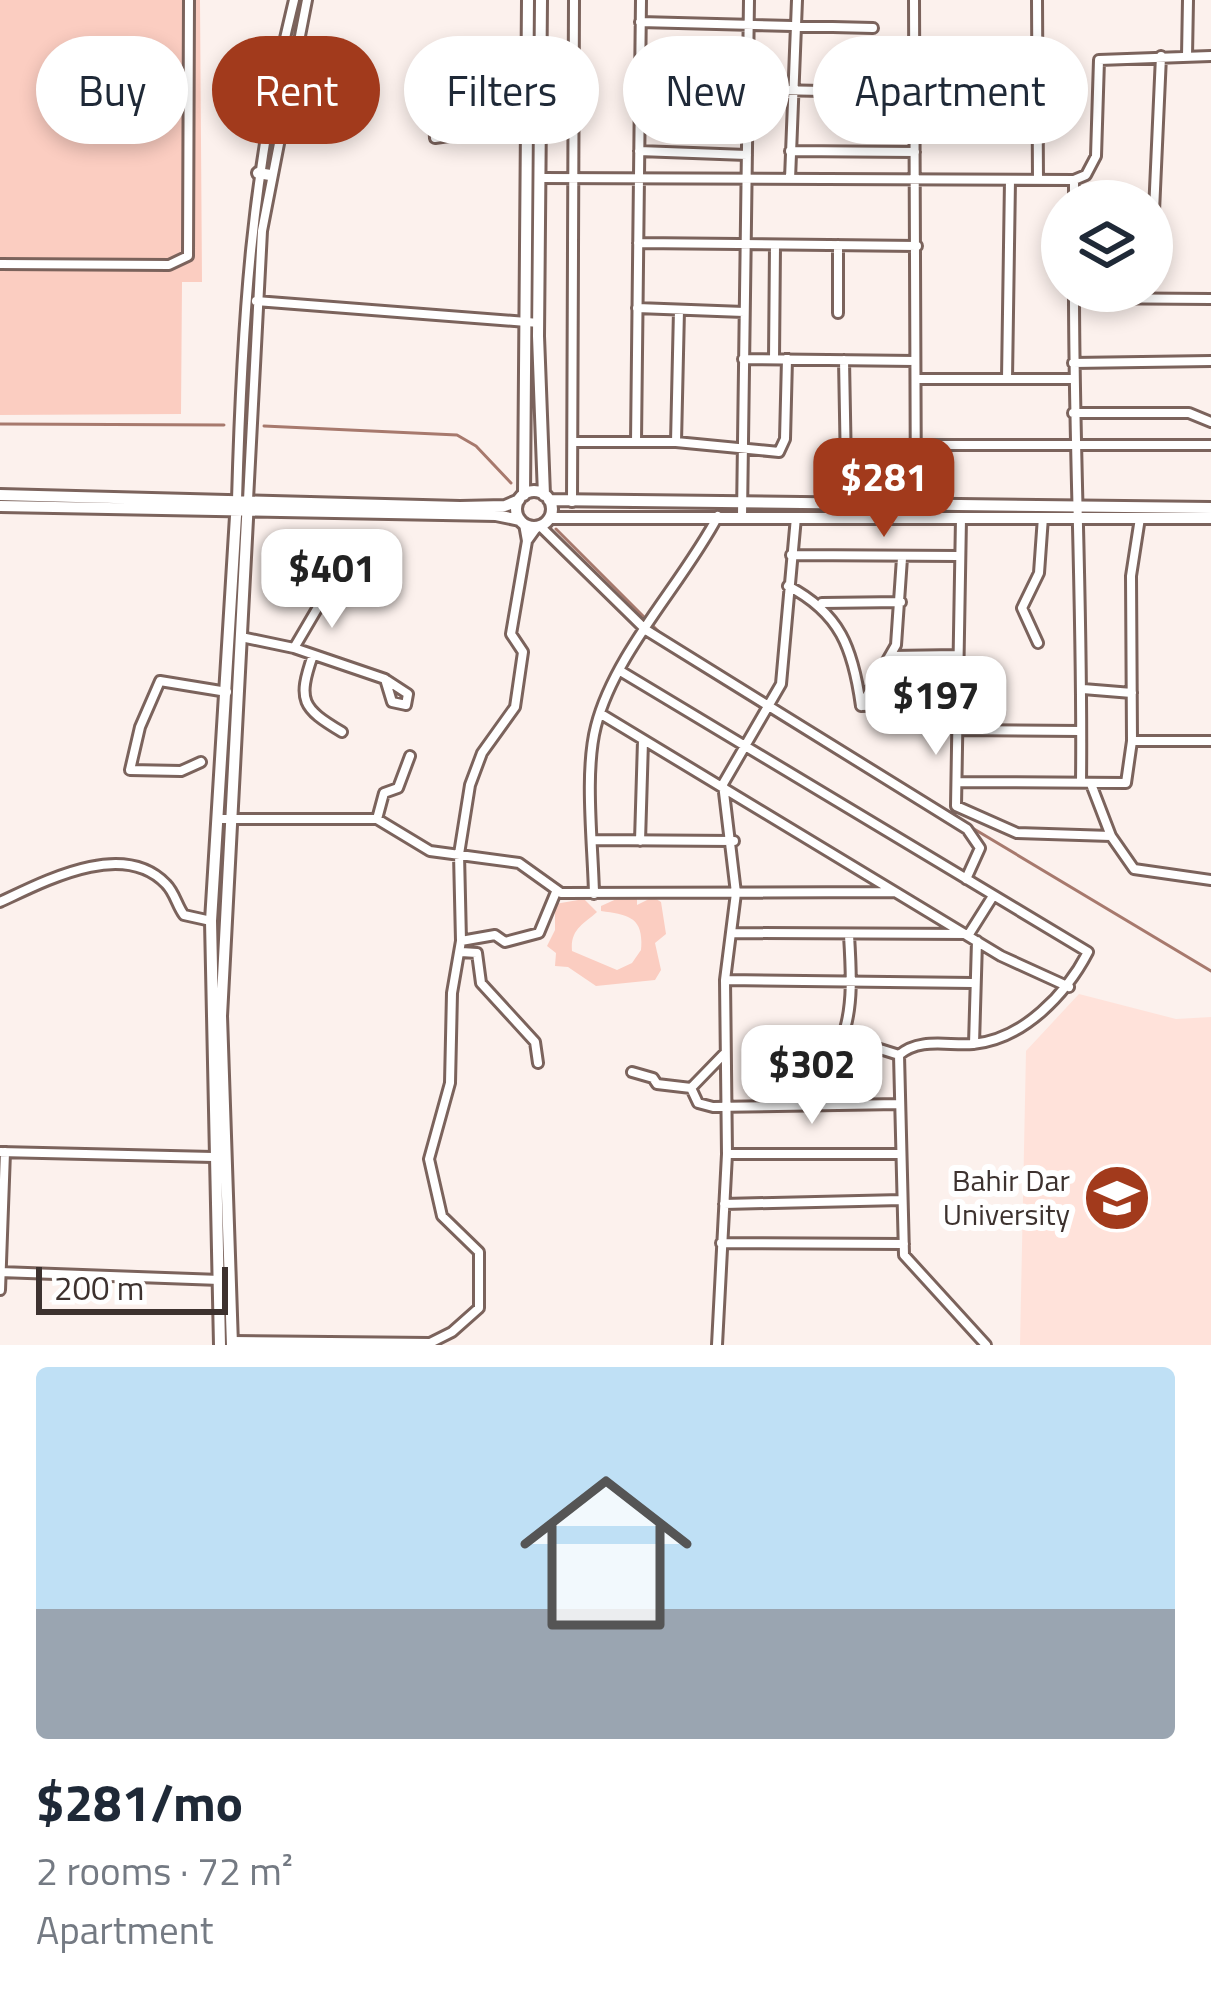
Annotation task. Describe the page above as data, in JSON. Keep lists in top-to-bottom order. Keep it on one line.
{"places":{"school or university":["Bahir Dar University"]},"scale_bar":"200 m","page":{"chip":["Buy","Rent","Filters","New","Apartment"],"price":["$281","$401","$197","$302"],"scale":"200 m","list":[{"name":"$281/mo","note":"2 rooms · 72 m² · Apartment"}]}}
